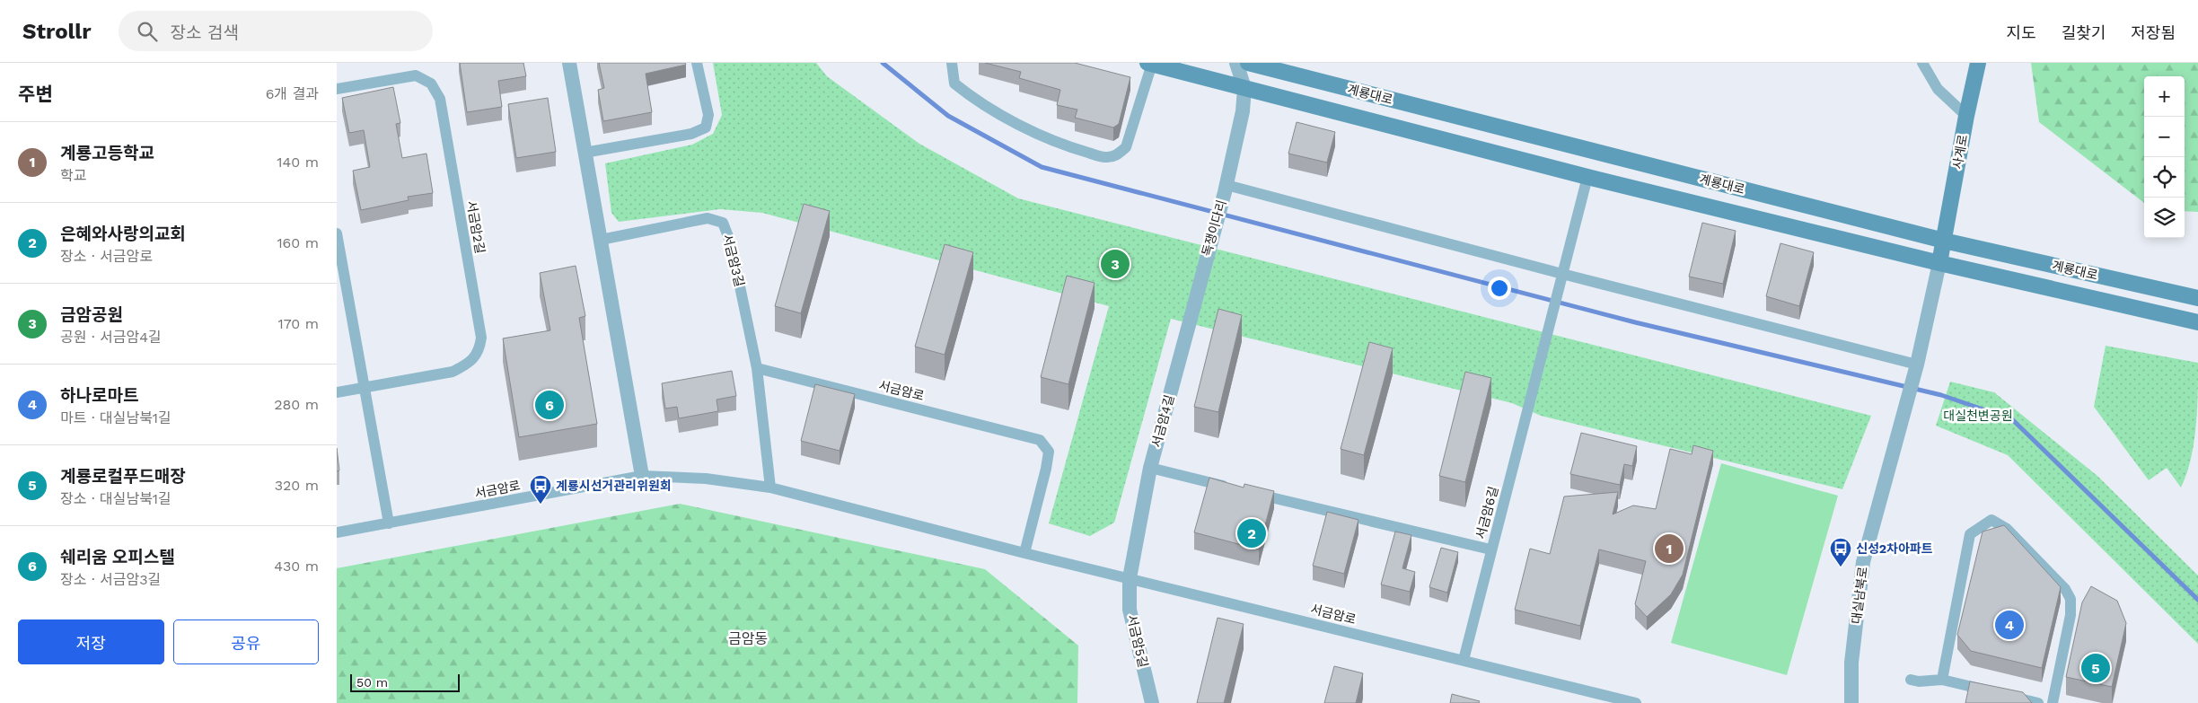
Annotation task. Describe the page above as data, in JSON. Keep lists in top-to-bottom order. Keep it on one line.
{"streets":{"main road":["계룡대로","사계로"],"street":["서금암2길","독쟁이다리","서금암3길","서금암로","서금암4길","서금암6길","대실남북로","서금암5길"]},"crossings":[["계룡대로","사계로"],["독쟁이다리","서금암4길"],["서금암3길","서금암로"],["서금암로","서금암4길"],["서금암로","서금암6길"],["서금암로","서금암5길"],["서금암4길","서금암5길"]],"districts":["금암동"],"parks":["대실천변공원"],"places":{"bus stop":["계룡시선거관리위원회","신성2차아파트"]},"scale_bar":"50 m","page":{"header":"Strollr","search":"장소 검색","nav":["지도","길찾기","저장됨"],"heading":["주변","6개 결과"],"map_buttons":["+","−"],"list":[{"mark":"1","name":"계룡고등학교","note":"학교","value":"140 m"},{"mark":"2","name":"은혜와사랑의교회","note":"장소 · 서금암로","value":"160 m"},{"mark":"3","name":"금암공원","note":"공원 · 서금암4길","value":"170 m"},{"mark":"4","name":"하나로마트","note":"마트 · 대실남북1길","value":"280 m"},{"mark":"5","name":"계룡로컬푸드매장","note":"장소 · 대실남북1길","value":"320 m"},{"mark":"6","name":"쉐리움 오피스텔","note":"장소 · 서금암3길","value":"430 m"}],"pins":["3","6","2","1","4","5"],"buttons":["저장","공유"],"scale":"50 m"}}
